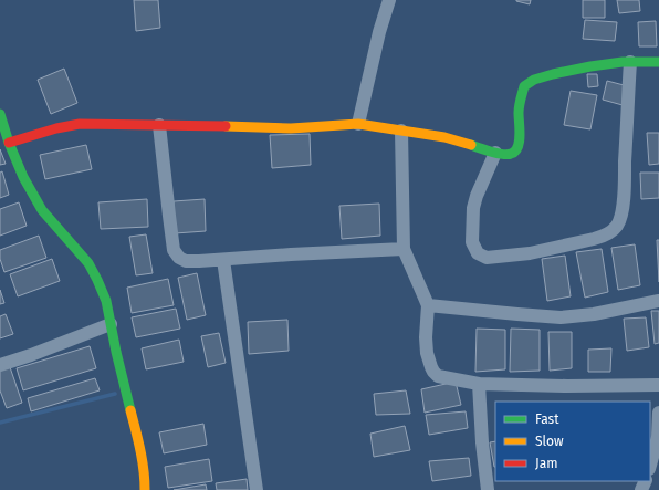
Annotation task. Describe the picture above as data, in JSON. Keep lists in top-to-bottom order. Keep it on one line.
{"legend":["Fast","Slow","Jam"]}
